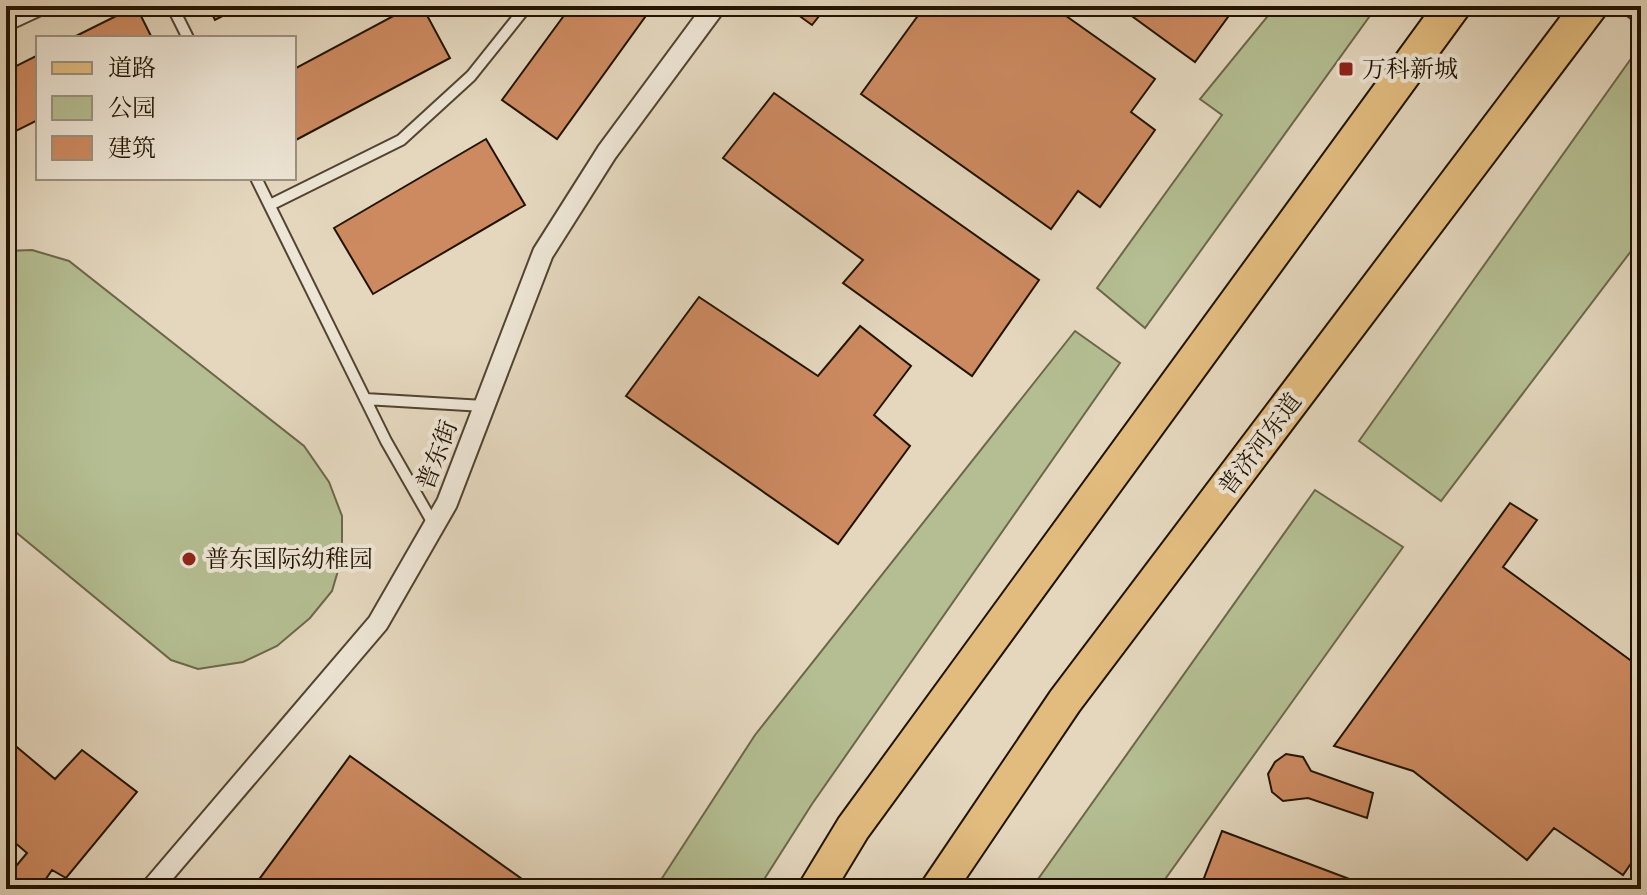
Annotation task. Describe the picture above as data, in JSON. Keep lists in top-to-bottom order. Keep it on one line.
{"streets":{"main road":["普济河东道"],"street":["普东街"]},"places":{"transit":["万科新城"],"other":["普东国际幼稚园"]},"legend":["道路","公园","建筑"]}
